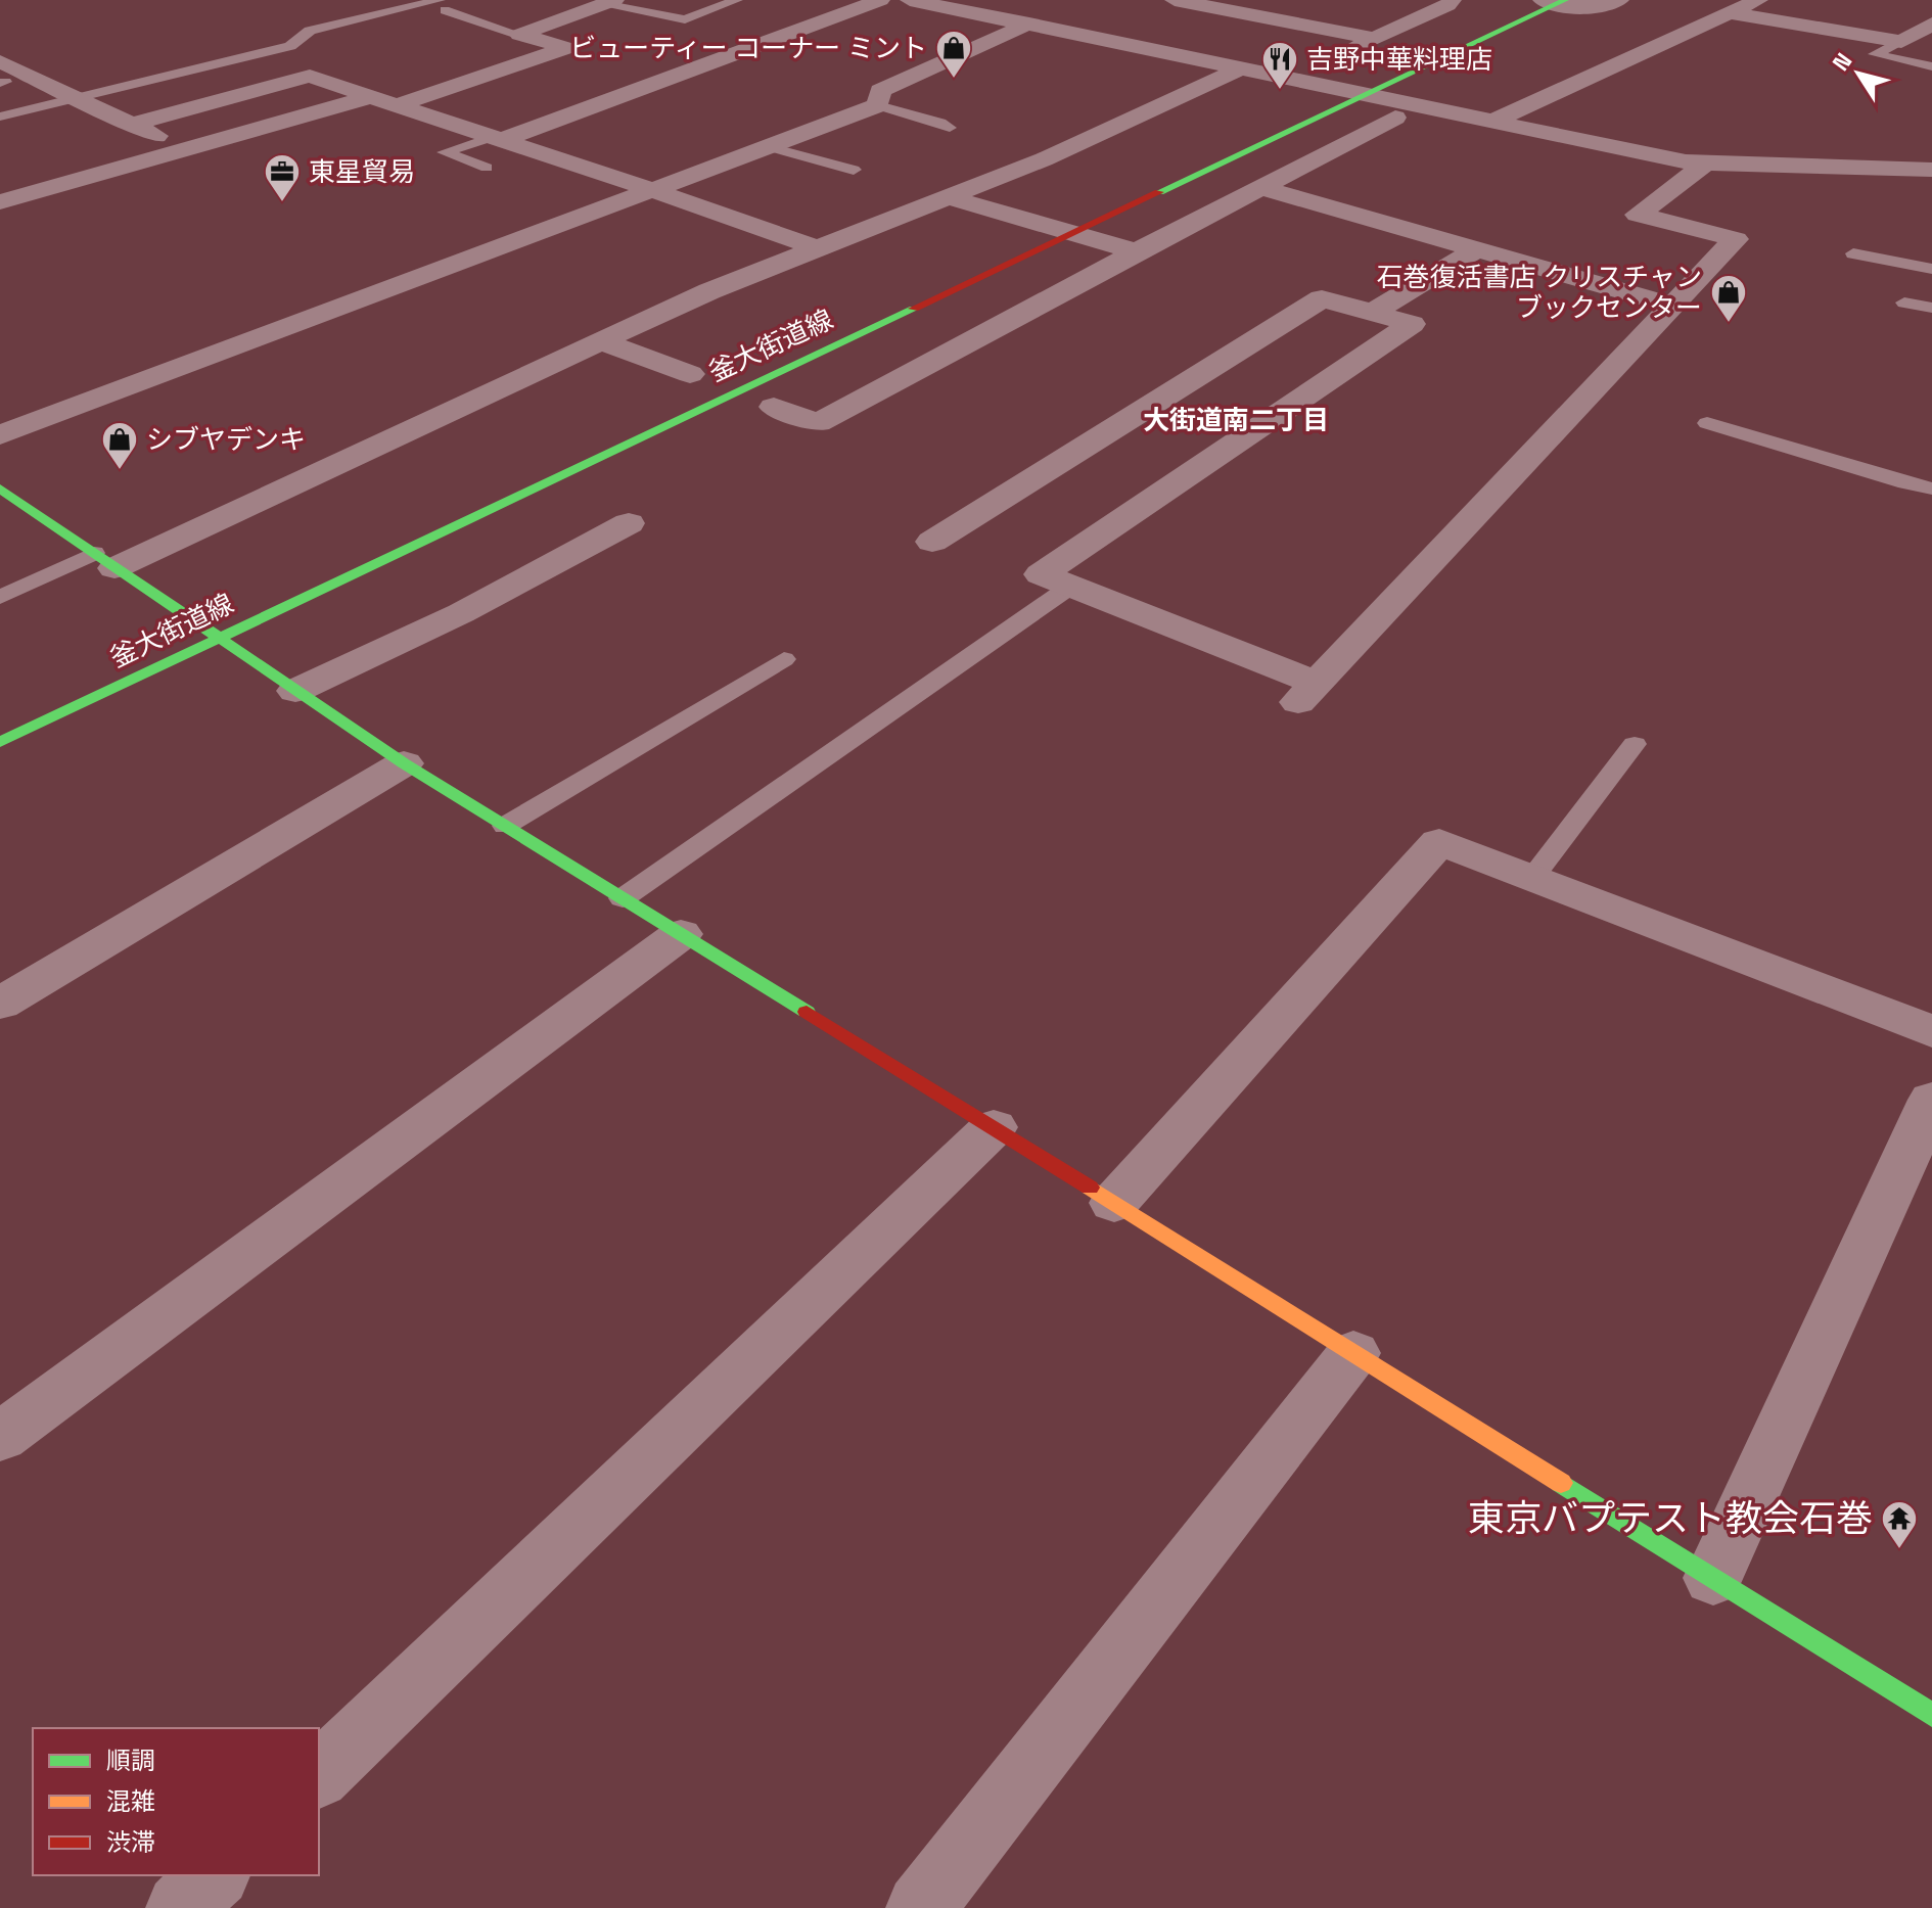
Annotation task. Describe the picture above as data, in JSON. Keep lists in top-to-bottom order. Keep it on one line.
{"streets":{"street":["釜大街道線"]},"districts":["大街道南二丁目"],"places":{"shop":["ビューティー コーナー ミント","石巻復活書店 クリスチャン ブックセンター","シブヤデンキ"],"restaurant":["吉野中華料理店"],"office":["東星貿易"],"temple":["東京バプテスト教会石巻"]},"legend":["順調","混雑","渋滞"],"north":"top left"}
